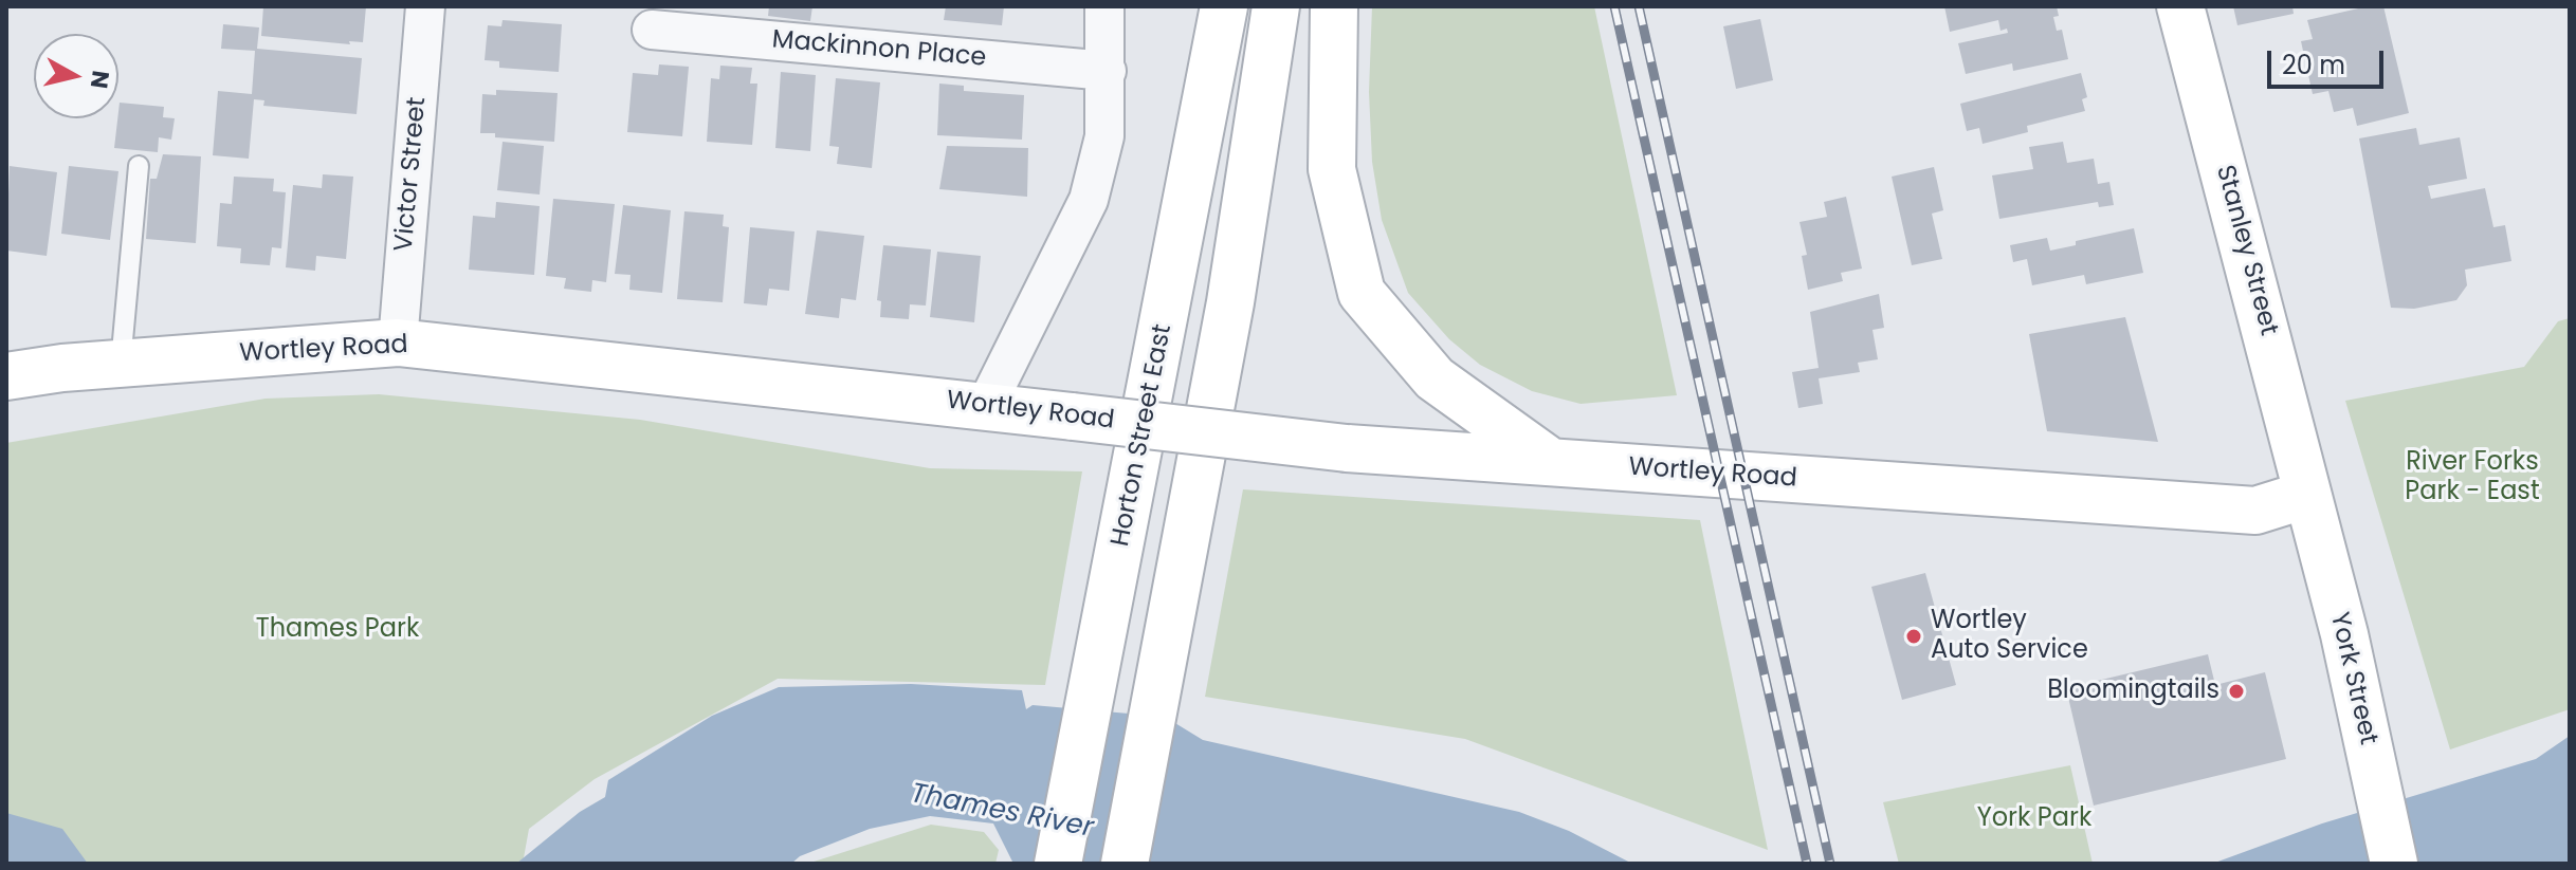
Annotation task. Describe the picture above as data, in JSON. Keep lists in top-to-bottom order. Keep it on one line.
{"streets":{"main road":["Stanley Street","Wortley Road","Horton Street East","York Street"],"street":["Mackinnon Place","Victor Street"]},"crossings":[["Victor Street","Wortley Road"],["Stanley Street","Wortley Road"],["Stanley Street","York Street"],["Wortley Road","York Street"]],"water":["Thames River"],"parks":["River Forks Park - East","Thames Park","York Park"],"places":["Wortley Auto Service","Bloomingtails"],"scale_bar":"20 m","north":"right"}
